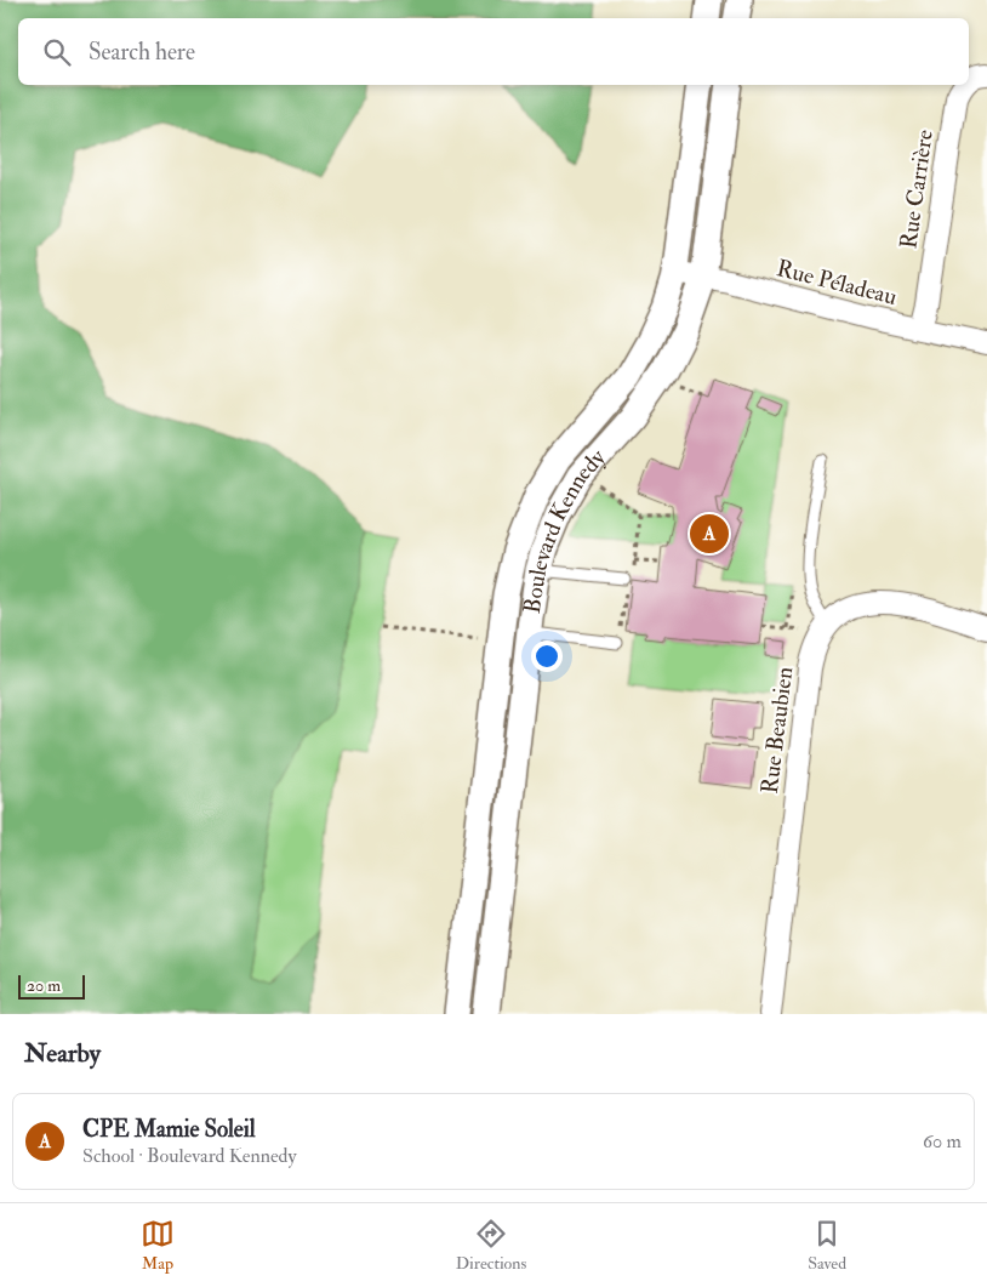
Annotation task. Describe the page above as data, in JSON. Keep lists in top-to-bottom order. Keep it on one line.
{"streets":{"street":["Rue Carrière","Rue Péladeau","Boulevard Kennedy","Rue Beaubien"]},"crossings":[["Rue Carrière","Rue Péladeau"],["Rue Péladeau","Boulevard Kennedy"]],"scale_bar":"20 m","page":{"search":"Search here","pins":"A","scale":"20 m","heading":"Nearby","list":[{"mark":"A","name":"CPE Mamie Soleil","note":"School · Boulevard Kennedy","value":"60 m"}],"nav":["Map","Directions","Saved"]}}
